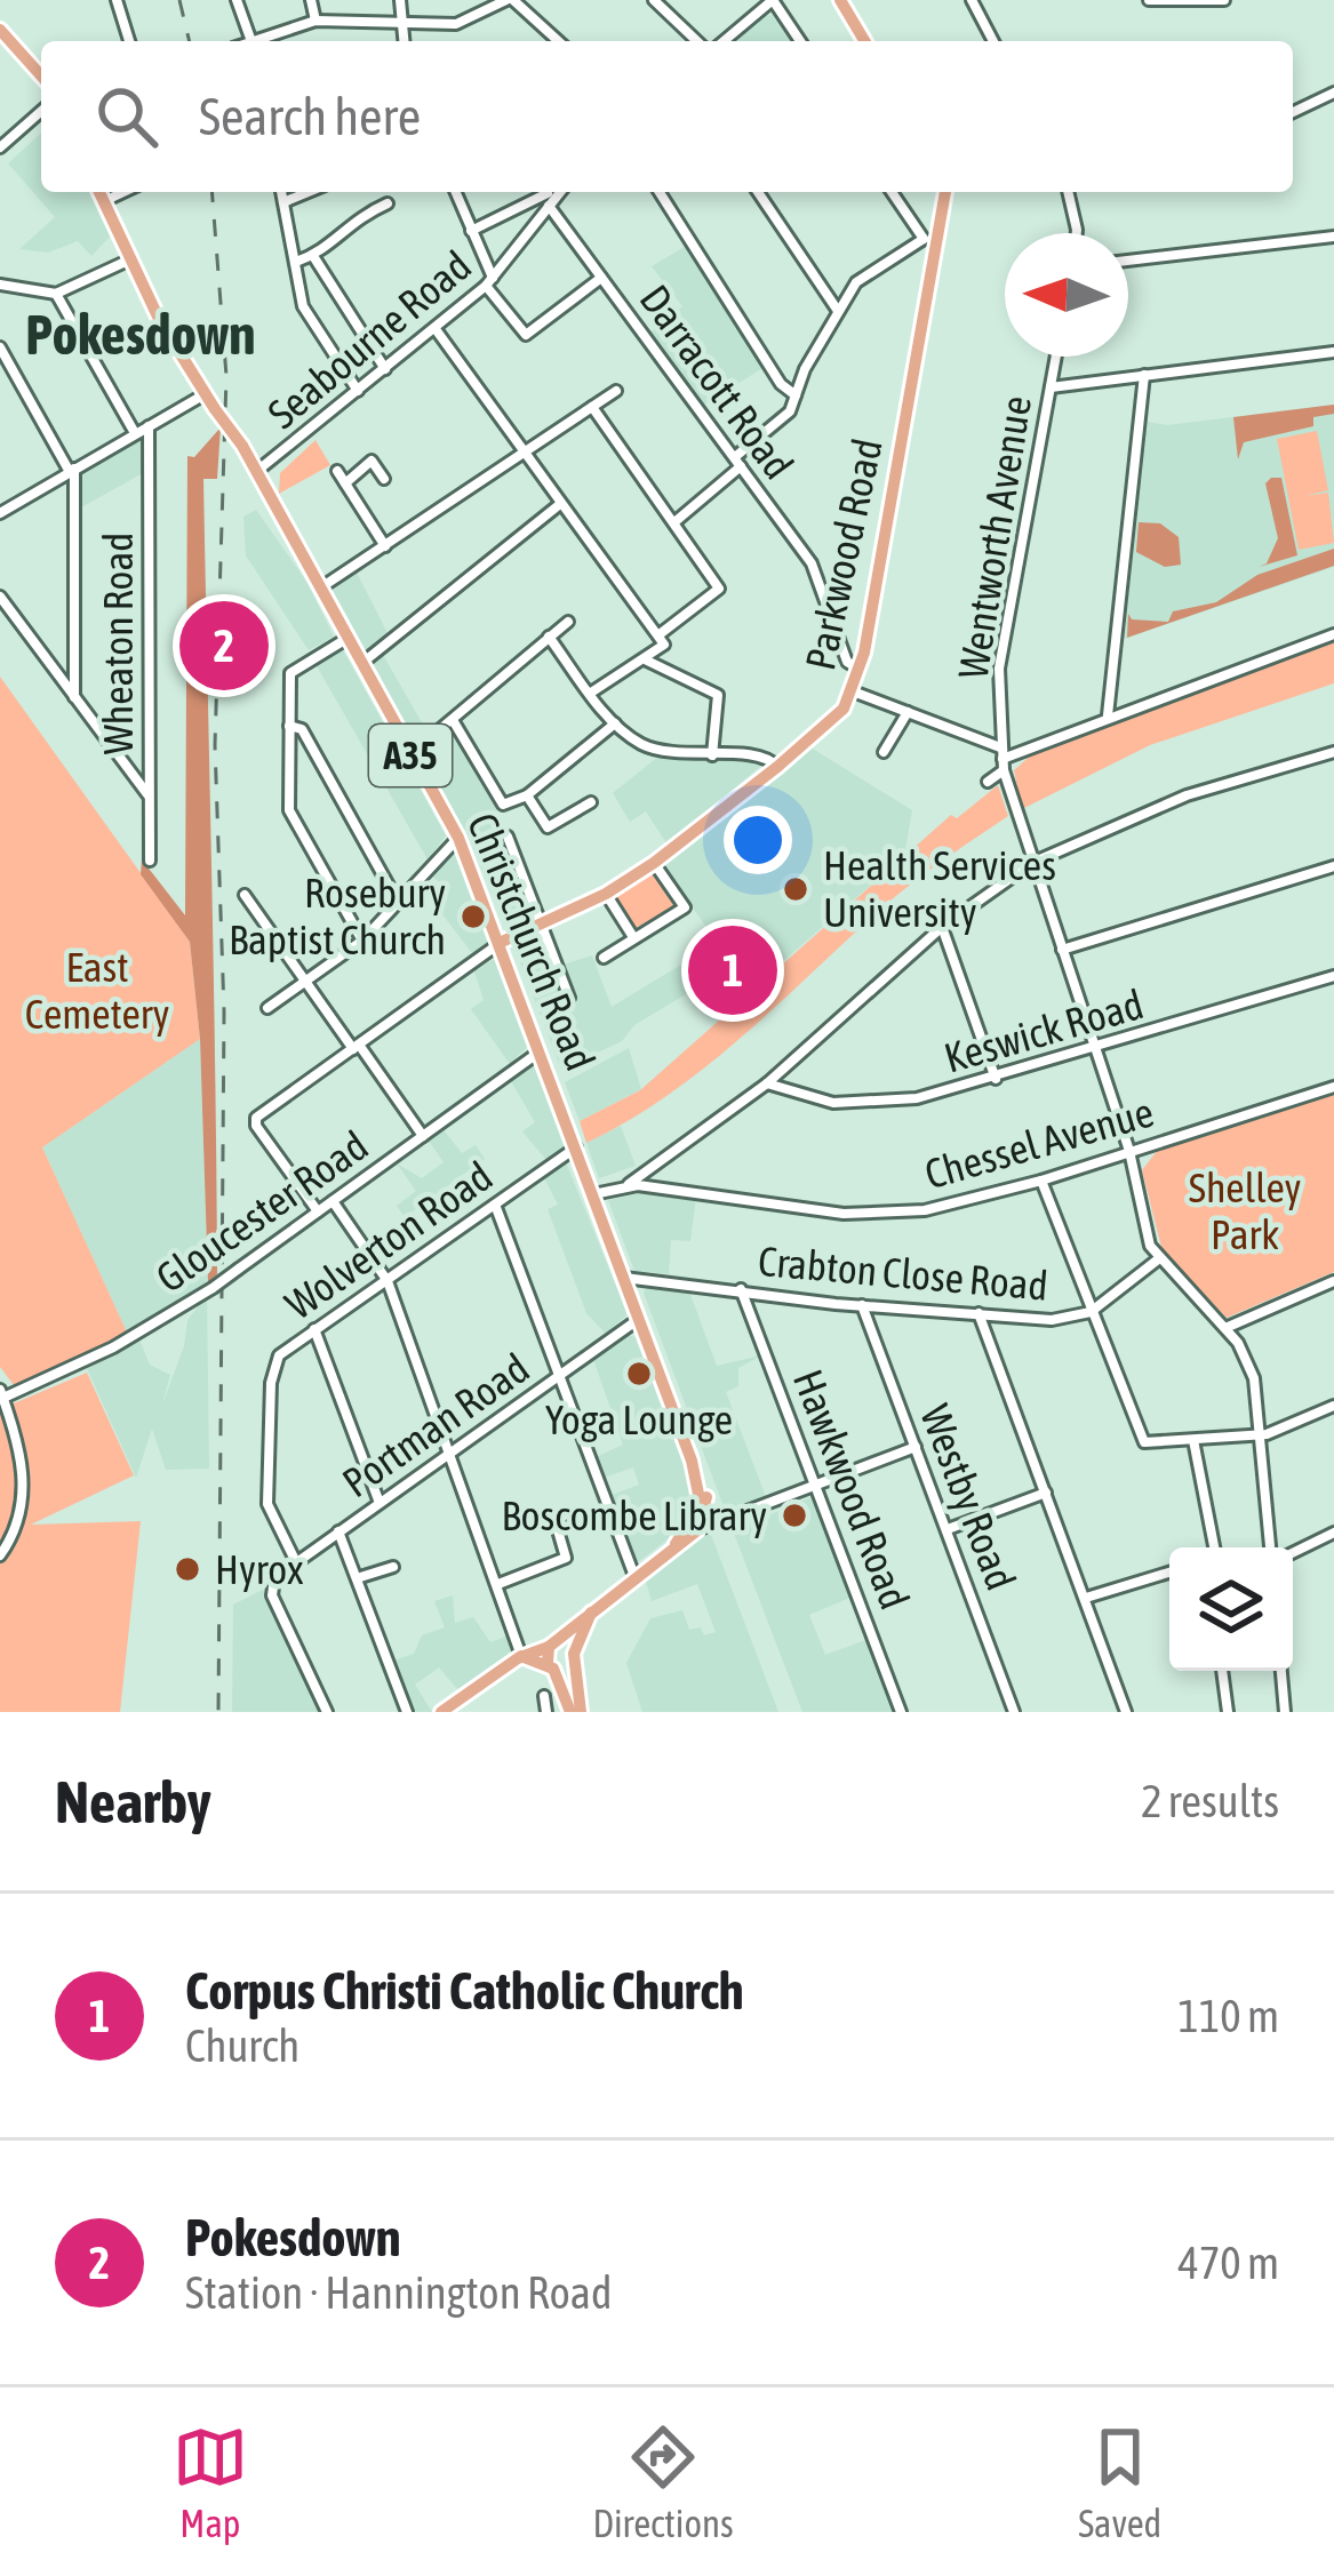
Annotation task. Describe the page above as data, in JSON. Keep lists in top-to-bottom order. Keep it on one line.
{"streets":{"main road":["Parkwood Road","A35","Christchurch Road"],"street":["Seabourne Road","Darracott Road","Wentworth Avenue","Wheaton Road","Keswick Road","Chessel Avenue","Gloucester Road","Wolverton Road","Crabton Close Road","Portman Road","Hawkwood Road","Westby Road"]},"crossings":[["Seabourne Road","Darracott Road"],["Seabourne Road","Christchurch Road"],["Darracott Road","Parkwood Road"],["Wentworth Avenue","Keswick Road"],["Wentworth Avenue","Chessel Avenue"],["Wentworth Avenue","Crabton Close Road"],["Parkwood Road","Christchurch Road"],["Christchurch Road","Chessel Avenue"],["Christchurch Road","Gloucester Road"],["Christchurch Road","Wolverton Road"],["Christchurch Road","Crabton Close Road"],["Christchurch Road","Portman Road"],["Wolverton Road","Portman Road"],["Crabton Close Road","Hawkwood Road"],["Crabton Close Road","Westby Road"]],"districts":["Pokesdown"],"parks":["East Cemetery","Shelley Park"],"places":["Health Services University","Rosebury Baptist Church","Yoga Lounge","Boscombe Library","Hyrox"],"north":"left","page":{"search":"Search here","pins":["2","1"],"heading":["Nearby","2 results"],"list":[{"mark":"1","name":"Corpus Christi Catholic Church","note":"Church","value":"110 m"},{"mark":"2","name":"Pokesdown","note":"Station · Hannington Road","value":"470 m"}],"nav":["Map","Directions","Saved"]}}
